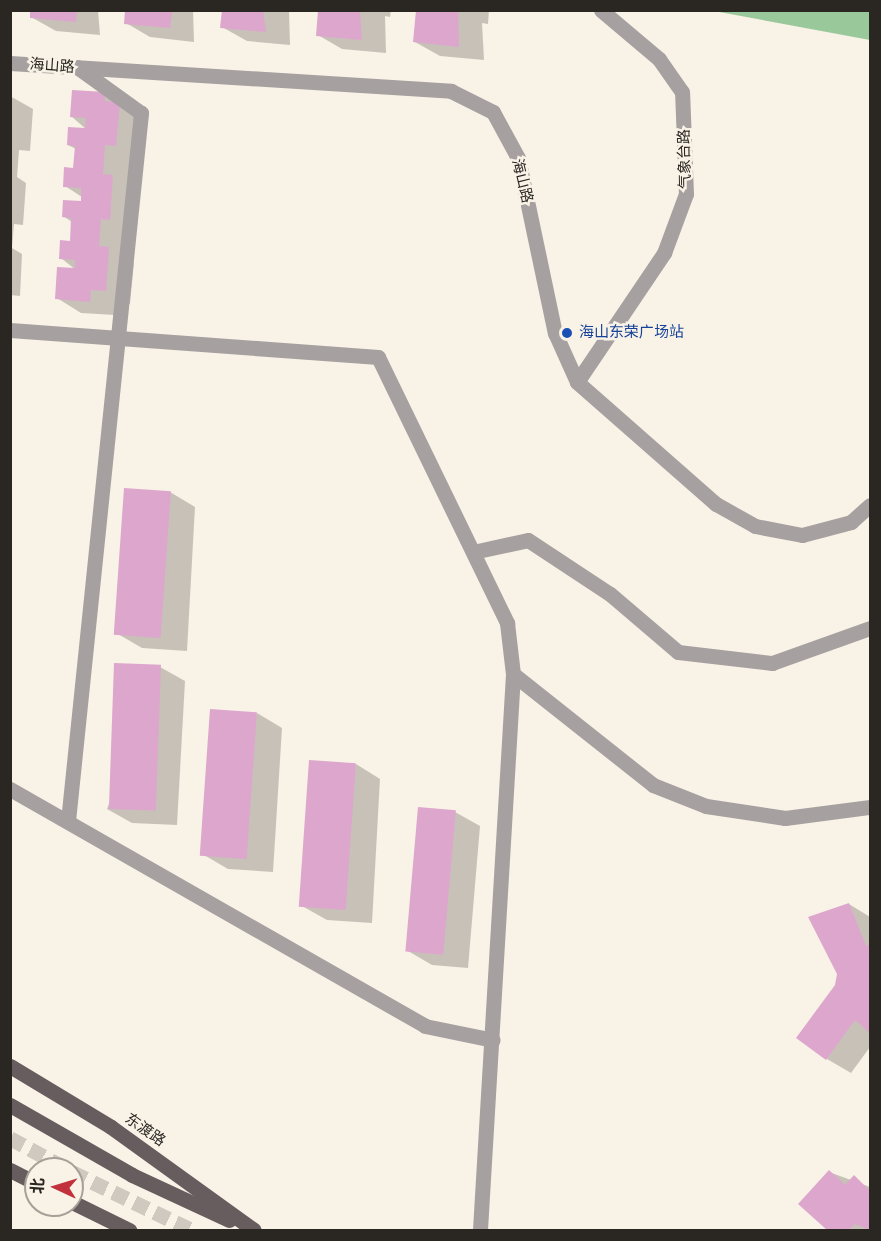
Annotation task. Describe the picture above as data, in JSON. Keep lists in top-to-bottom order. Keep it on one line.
{"streets":{"main road":["东渡路"],"street":["海山路","气象台路"]},"crossings":[["海山路","气象台路"]],"places":["海山东荣广场站"],"north":"left"}
